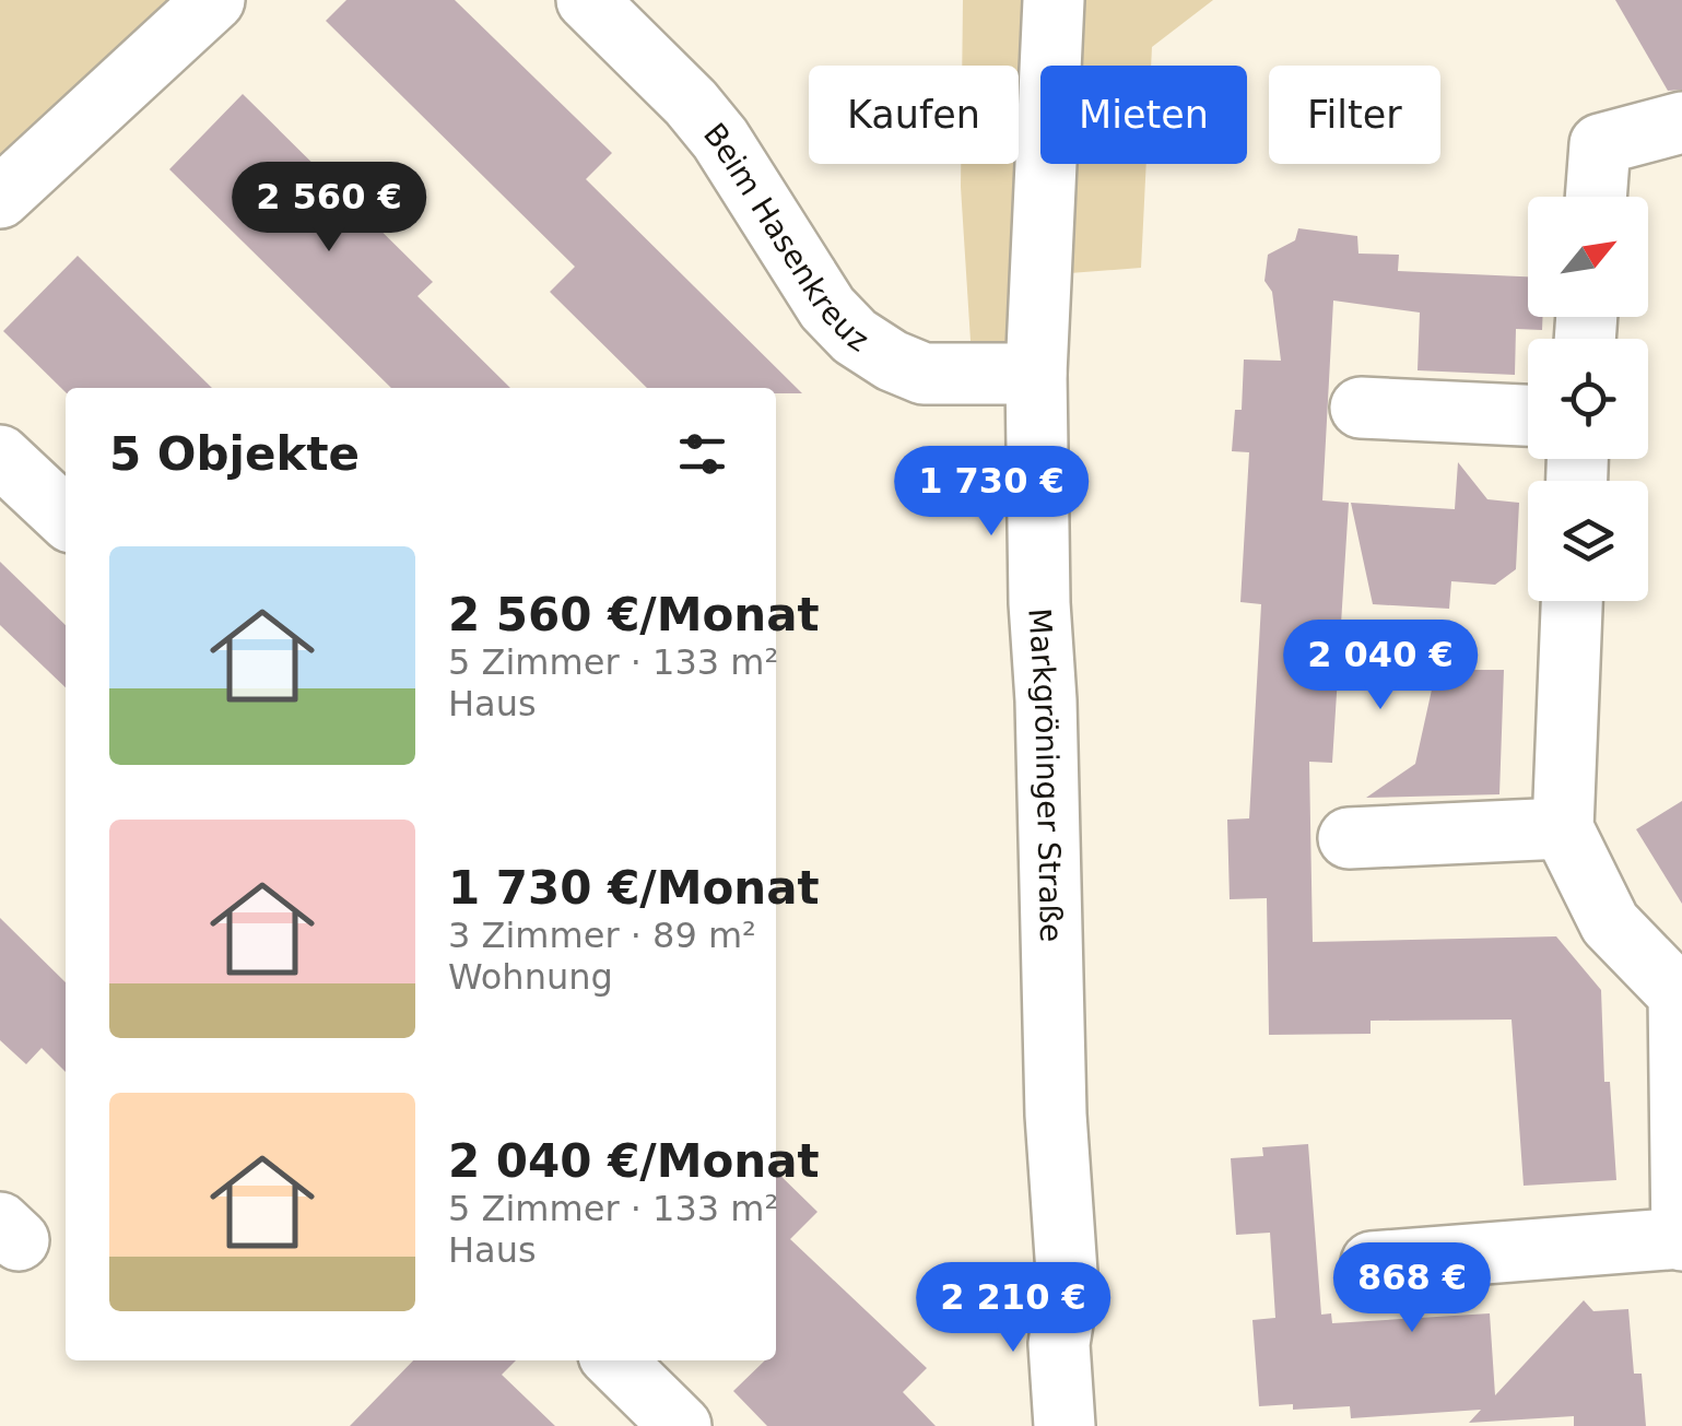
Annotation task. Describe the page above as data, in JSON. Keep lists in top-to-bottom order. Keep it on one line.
{"streets":{"street":["Beim Hasenkreuz","Markgröninger Straße"]},"crossings":[["Beim Hasenkreuz","Markgröninger Straße"]],"north":"top right","page":{"chip":["Kaufen","Mieten","Filter"],"price":["2 560 €","1 730 €","2 040 €","868 €","2 210 €"],"heading":"5 Objekte","list":[{"name":"2 560 €/Monat","note":"5 Zimmer · 133 m² · Haus"},{"name":"1 730 €/Monat","note":"3 Zimmer · 89 m² · Wohnung"},{"name":"2 040 €/Monat","note":"5 Zimmer · 133 m² · Haus"}]}}
